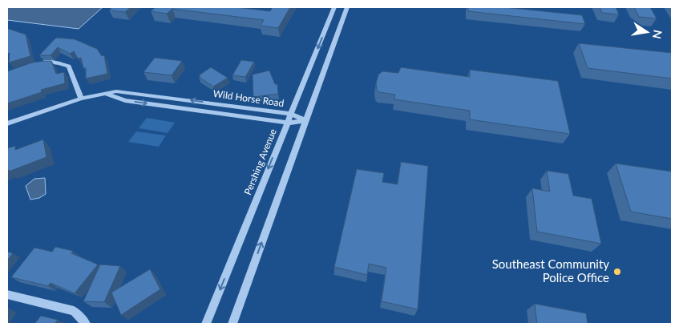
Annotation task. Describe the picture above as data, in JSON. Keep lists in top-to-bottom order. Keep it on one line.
{"streets":{"street":["Wild Horse Road","Pershing Avenue"]},"crossings":[["Wild Horse Road","Pershing Avenue"]],"places":["Southeast Community Police Office"],"north":"right"}
